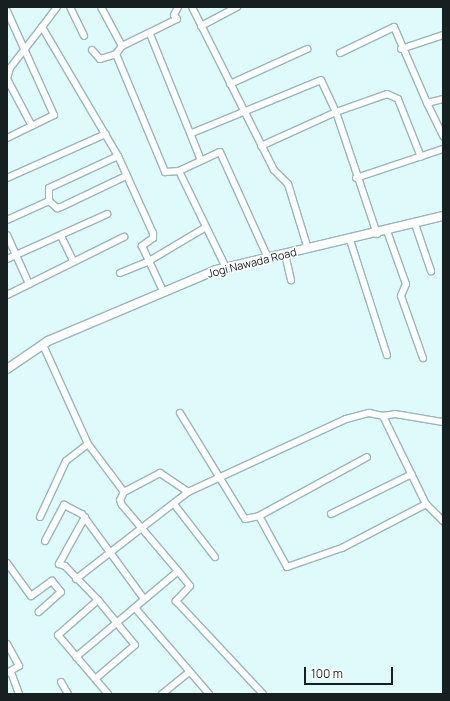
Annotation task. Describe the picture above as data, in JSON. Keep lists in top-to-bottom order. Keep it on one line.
{"streets":{"street":["Jogi Nawada Road"]},"scale_bar":"100 m"}
